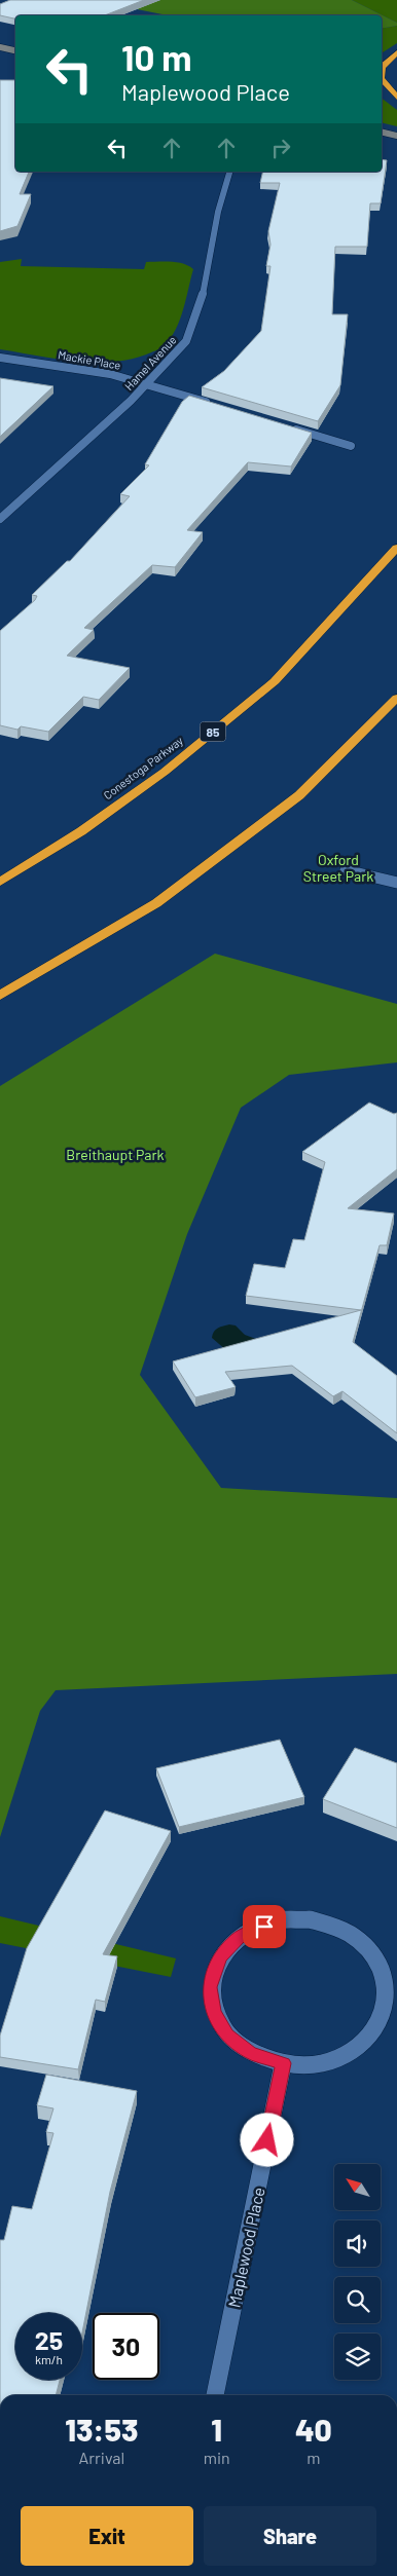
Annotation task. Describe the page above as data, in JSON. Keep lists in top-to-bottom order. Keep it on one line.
{"streets":{"highway":["85","Conestoga Parkway"],"street":["Mackie Place","Hamel Avenue","Maplewood Place"]},"crossings":[["Mackie Place","Hamel Avenue"]],"parks":["Oxford Street Park","Breithaupt Park"],"north":"top left","page":{"turn":["10 m","Maplewood Place"],"speed":"25 km/h","limit":"30","eta":["13:53","Arrival","1","min","40","m"],"buttons":["Exit","Share"]}}
